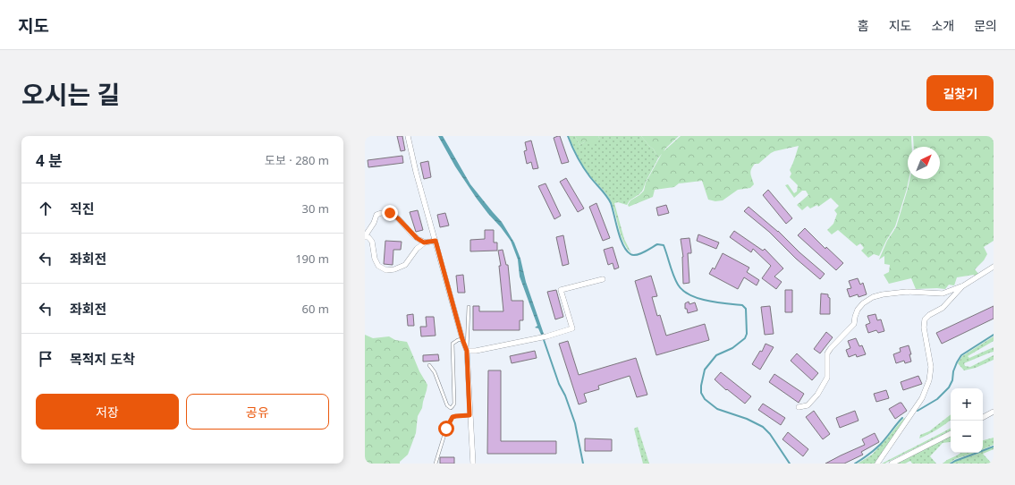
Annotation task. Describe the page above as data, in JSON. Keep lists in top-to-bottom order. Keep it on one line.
{"north":"top right","page":{"header":"지도","nav":["홈","지도","소개","문의"],"title":"오시는 길","buttons":["길찾기",["저장","공유"]],"heading":["4 분","도보 · 280 m"],"list":[["직진","30 m"],["좌회전","190 m"],["좌회전","60 m"],"목적지 도착"],"map_buttons":["+","−"]}}
